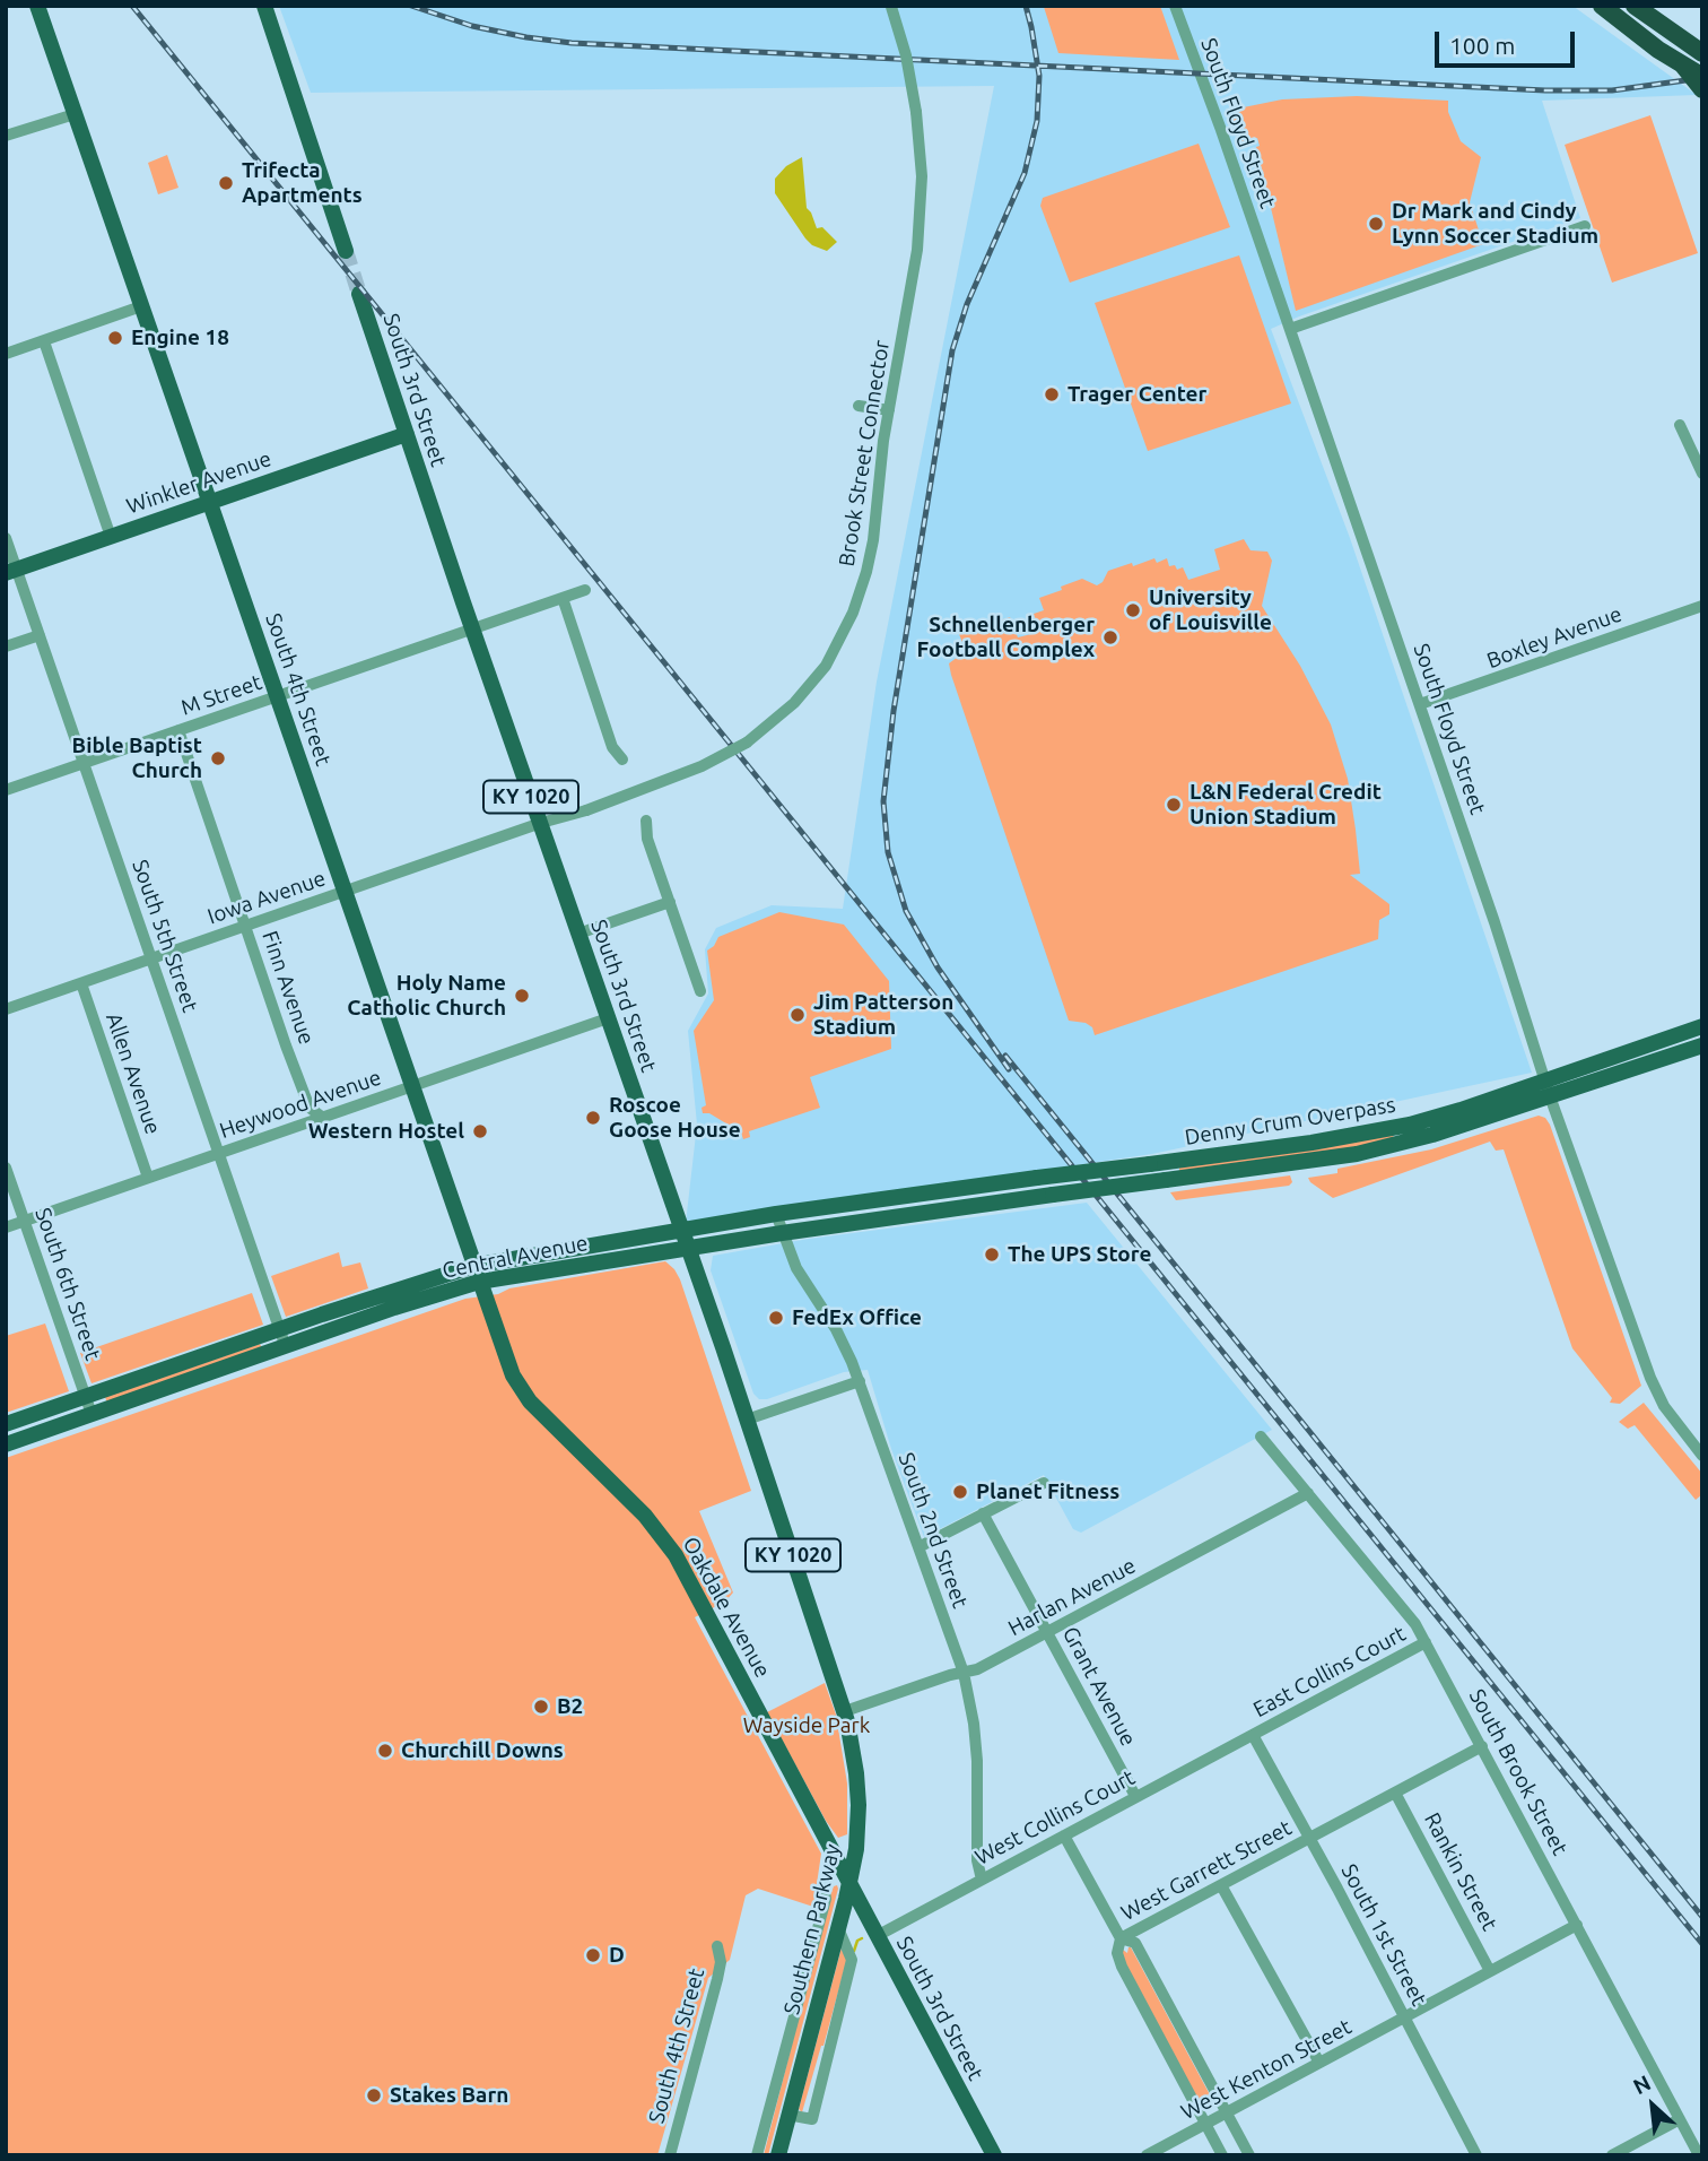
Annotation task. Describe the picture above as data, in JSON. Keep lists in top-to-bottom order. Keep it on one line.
{"streets":{"main road":["South 3rd Street","Winkler Avenue","South 4th Street","KY 1020","Denny Crum Overpass","Central Avenue","Oakdale Avenue","Southern Parkway"],"street":["South Floyd Street","Brook Street Connector","Boxley Avenue","M Street","Iowa Avenue","South 5th Street","Finn Avenue","Allen Avenue","Heywood Avenue","South 6th Street","South 2nd Street","Harlan Avenue","East Collins Court","Grant Avenue","South Brook Street","West Collins Court","West Garrett Street","Rankin Street","South 1st Street","West Kenton Street"]},"crossings":[["South Floyd Street","Boxley Avenue"],["South Floyd Street","Denny Crum Overpass"],["South 3rd Street","Brook Street Connector"],["South 3rd Street","Winkler Avenue"],["South 3rd Street","M Street"],["South 3rd Street","Iowa Avenue"],["South 3rd Street","Heywood Avenue"],["South 3rd Street","Central Avenue"],["South 3rd Street","Harlan Avenue"],["South 3rd Street","Oakdale Avenue"],["South 3rd Street","West Collins Court"],["South 3rd Street","Southern Parkway"],["Brook Street Connector","Iowa Avenue"],["Winkler Avenue","South 4th Street"],["Winkler Avenue","South 5th Street"],["South 4th Street","M Street"],["South 4th Street","Iowa Avenue"],["South 4th Street","Heywood Avenue"],["South 4th Street","Central Avenue"],["South 4th Street","Oakdale Avenue"],["M Street","South 5th Street"],["M Street","Finn Avenue"],["Iowa Avenue","South 5th Street"],["Iowa Avenue","Finn Avenue"],["Iowa Avenue","Allen Avenue"],["South 5th Street","Heywood Avenue"],["South 5th Street","Central Avenue"],["Finn Avenue","Heywood Avenue"],["Allen Avenue","Heywood Avenue"],["Heywood Avenue","South 6th Street"],["Denny Crum Overpass","Central Avenue"],["Central Avenue","South 6th Street"],["Central Avenue","South 2nd Street"],["South 2nd Street","Harlan Avenue"],["South 2nd Street","West Collins Court"],["Harlan Avenue","Grant Avenue"],["Harlan Avenue","South Brook Street"],["Harlan Avenue","Southern Parkway"],["Oakdale Avenue","Southern Parkway"],["East Collins Court","South Brook Street"],["East Collins Court","West Collins Court"],["East Collins Court","South 1st Street"],["Grant Avenue","West Collins Court"],["South Brook Street","West Garrett Street"],["South Brook Street","West Kenton Street"],["West Collins Court","South 1st Street"],["West Garrett Street","Rankin Street"],["West Garrett Street","South 1st Street"],["Rankin Street","West Kenton Street"],["South 1st Street","West Kenton Street"]],"parks":["Wayside Park"],"places":["Trifecta Apartments","Dr Mark and Cindy Lynn Soccer Stadium","Engine 18","Trager Center","University of Louisville","Schnellenberger Football Complex","Bible Baptist Church","L&N Federal Credit Union Stadium","Holy Name Catholic Church","Jim Patterson Stadium","Roscoe Goose House","Western Hostel","The UPS Store","FedEx Office","Planet Fitness","B2","Churchill Downs","D","Stakes Barn"],"scale_bar":"100 m","north":"top left"}
